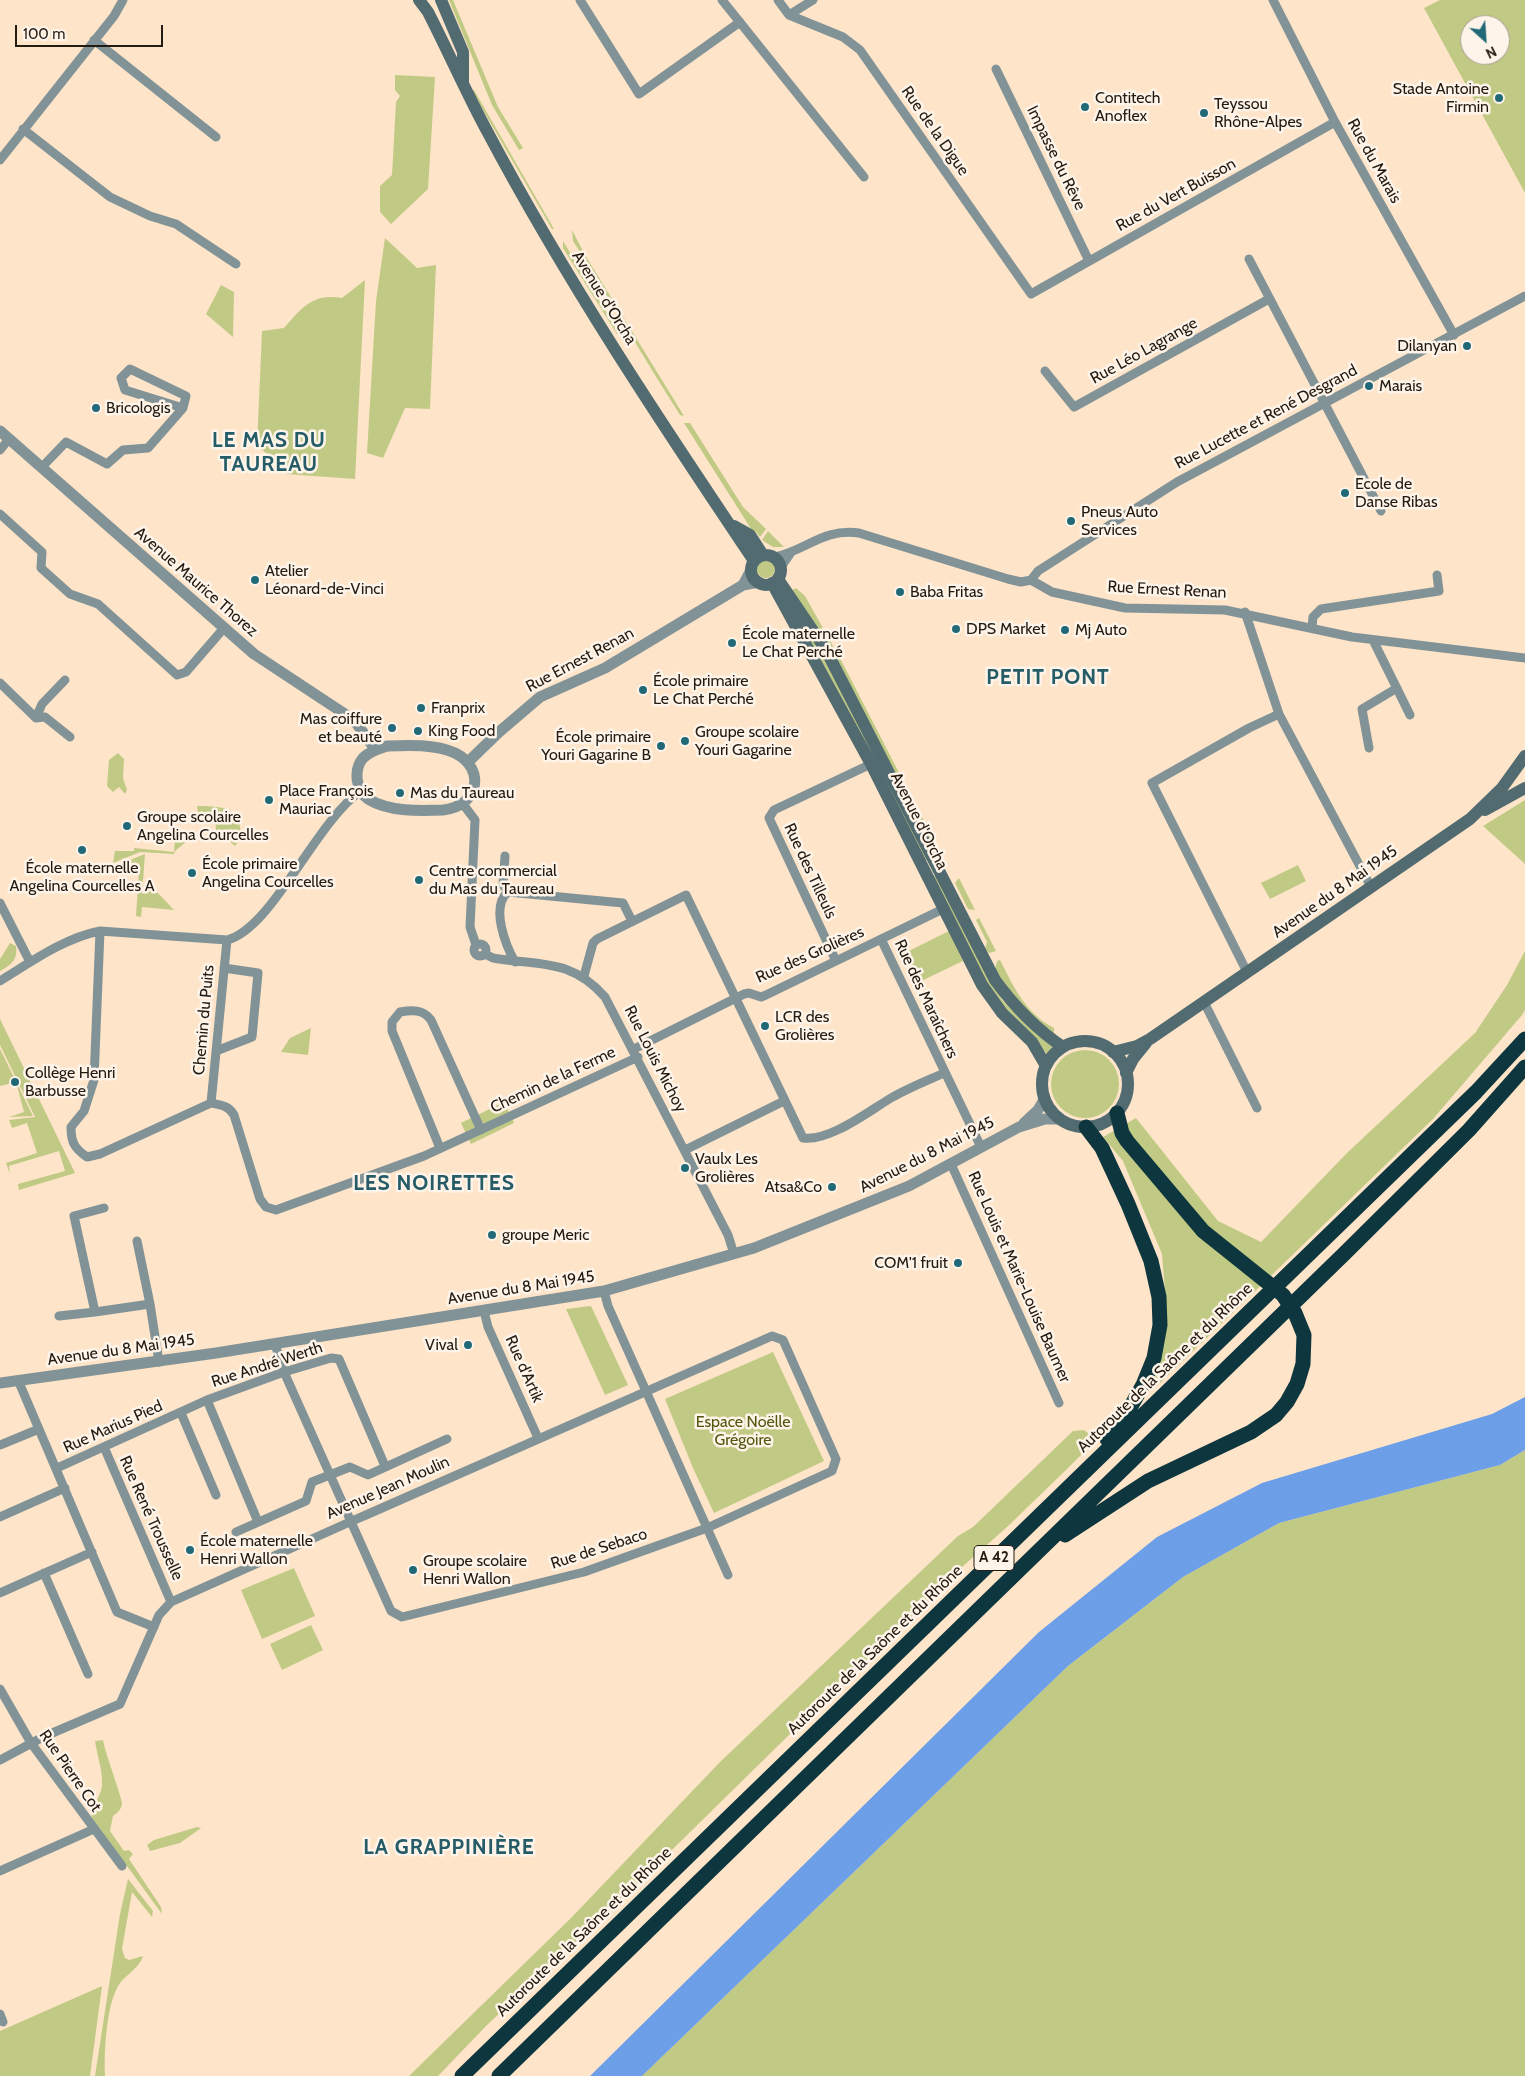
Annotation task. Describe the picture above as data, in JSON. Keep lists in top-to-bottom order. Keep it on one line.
{"streets":{"highway":["Autoroute de la Saône et du Rhône","A 42"],"main road":["Avenue d'Orcha","Avenue du 8 Mai 1945"],"street":["Rue de la Digue","Impasse du Rêve","Rue du Marais","Rue du Vert Buisson","Rue Léo Lagrange","Rue Lucette et René Desgrand","Avenue Maurice Thorez","Rue Ernest Renan","Rue des Tilleuls","Rue des Grolières","Rue des Maraîchers","Chemin du Puits","Rue Louis Michoy","Chemin de la Ferme","Rue Louis et Marie-Louise Baumer","Rue André Werth","Rue d'Artik","Rue Marius Pied","Avenue Jean Moulin","Rue René Trousselle","Rue de Sebaco","Rue Pierre Cot"]},"crossings":[["Rue de la Digue","Rue du Vert Buisson"],["Impasse du Rêve","Rue du Vert Buisson"],["Rue du Marais","Rue du Vert Buisson"],["Rue du Marais","Rue Lucette et René Desgrand"],["Avenue d'Orcha","Rue Ernest Renan"],["Avenue d'Orcha","Rue des Tilleuls"],["Avenue d'Orcha","Avenue du 8 Mai 1945"],["Avenue d'Orcha","Rue des Grolières"],["Rue Lucette et René Desgrand","Rue Ernest Renan"],["Rue des Tilleuls","Rue des Grolières"],["Avenue du 8 Mai 1945","Rue des Maraîchers"],["Avenue du 8 Mai 1945","Rue Louis Michoy"],["Avenue du 8 Mai 1945","Rue Louis et Marie-Louise Baumer"],["Avenue du 8 Mai 1945","Rue d'Artik"],["Avenue du 8 Mai 1945","Rue de Sebaco"],["Rue des Grolières","Rue des Maraîchers"],["Rue des Grolières","Rue Louis Michoy"],["Rue des Grolières","Chemin de la Ferme"],["Chemin du Puits","Chemin de la Ferme"],["Rue Louis Michoy","Chemin de la Ferme"],["Rue André Werth","Rue Marius Pied"],["Rue André Werth","Rue de Sebaco"],["Rue d'Artik","Avenue Jean Moulin"],["Rue Marius Pied","Rue René Trousselle"],["Avenue Jean Moulin","Rue René Trousselle"],["Avenue Jean Moulin","Rue de Sebaco"],["Avenue Jean Moulin","Rue Pierre Cot"]],"districts":["LE MAS DU TAUREAU","PETIT PONT","LES NOIRETTES","LA GRAPPINIÈRE"],"parks":["Espace Noëlle Grégoire"],"places":["Stade Antoine Firmin","Contitech Anoflex","Teyssou Rhône-Alpes","Dilanyan","Marais","Bricologis","Ecole de Danse Ribas","Pneus Auto Services","Atelier Léonard-de-Vinci","Baba Fritas","DPS Market","Mj Auto","École maternelle Le Chat Perché","École primaire Le Chat Perché","Franprix","Mas coiffure et beauté","King Food","Groupe scolaire Youri Gagarine","École primaire Youri Gagarine B","Mas du Taureau","Place François Mauriac","Groupe scolaire Angelina Courcelles","École maternelle Angelina Courcelles A","École primaire Angelina Courcelles","Centre commercial du Mas du Taureau","LCR des Grolières","Collège Henri Barbusse","Vaulx Les Grolières","Atsa&Co","groupe Meric","COM'1 fruit","Vival","École maternelle Henri Wallon","Groupe scolaire Henri Wallon"],"scale_bar":"100 m","north":"bottom right"}
